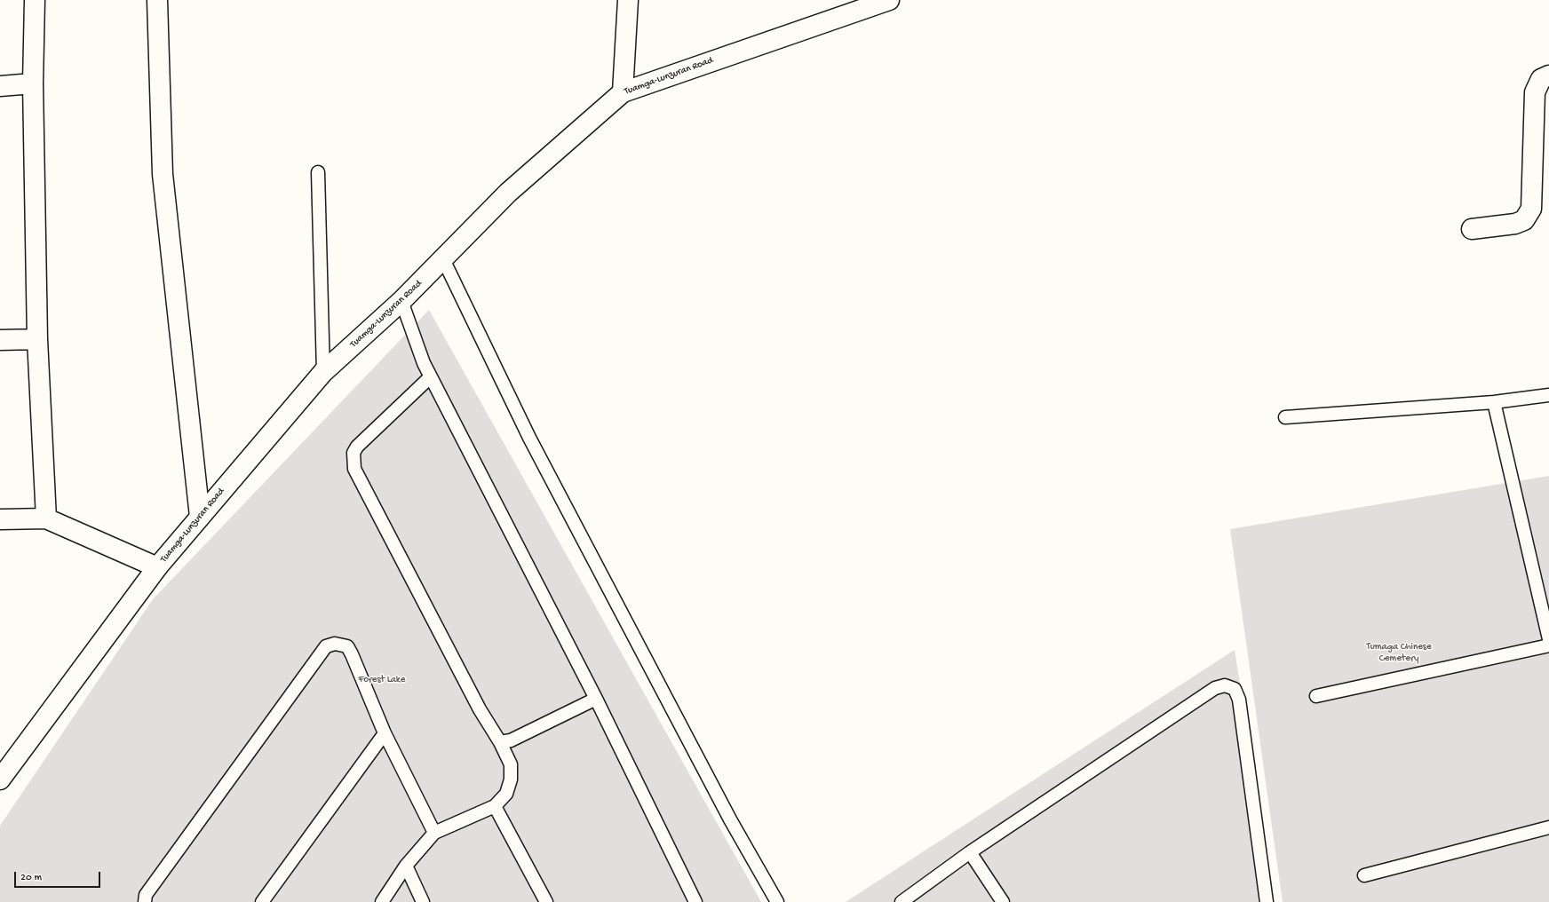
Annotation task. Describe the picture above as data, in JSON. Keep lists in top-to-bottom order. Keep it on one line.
{"streets":{"street":["Tuamga-Lunzuran Road"]},"parks":["Tumaga Chinese Cemetery","Forest Lake"],"scale_bar":"20 m"}
